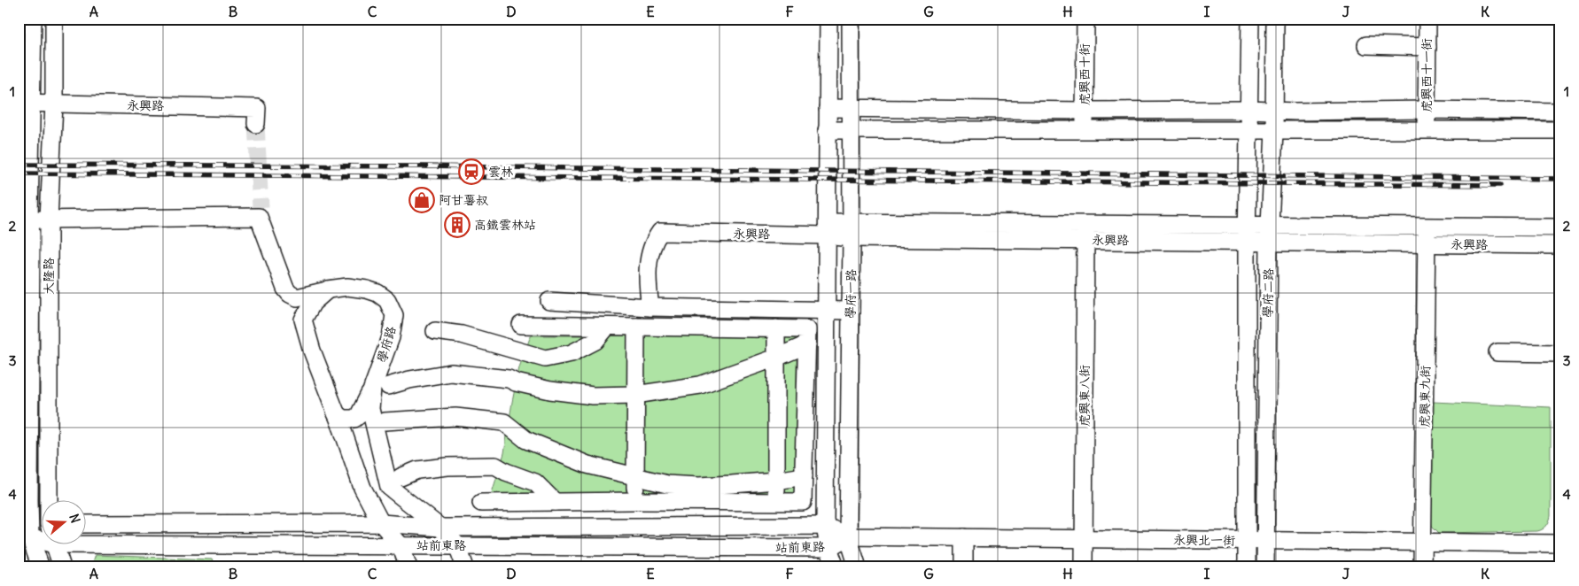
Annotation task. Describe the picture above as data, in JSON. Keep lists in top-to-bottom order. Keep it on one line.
{"streets":{"street":["虎興西十街","虎興西十一街","永興路","大隆路","學府二路","學府一路","學府路","虎興東八街","虎興東九街","永興北一街","站前東路"]},"crossings":[["永興路","大隆路"],["永興路","學府二路"],["永興路","學府一路"],["永興路","虎興東八街"],["永興路","虎興東九街"],["大隆路","學府路"],["大隆路","站前東路"],["學府二路","永興北一街"],["學府一路","永興北一街"],["學府一路","站前東路"],["學府路","站前東路"],["虎興東八街","永興北一街"],["虎興東九街","永興北一街"],["永興北一街","站前東路"]],"places":{"station":["雲林"],"shop":["阿甘薯叔"],"building":["高鐵雲林站"]},"north":"right","grid":{"columns":["A","B","C","D","E","F","G","H","I","J","K"],"rows":["1","2","3","4"]}}
